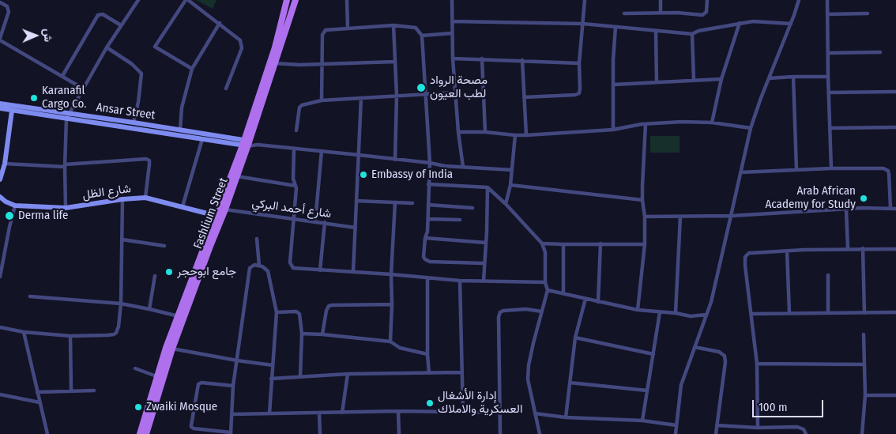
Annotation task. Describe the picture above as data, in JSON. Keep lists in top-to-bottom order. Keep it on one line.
{"streets":{"main road":["Ansar Street","شارع الظل","Fashlium Street"],"street":["شارع أحمد البركي"]},"crossings":[["Ansar Street","Fashlium Street"],["شارع الظل","Fashlium Street"],["شارع أحمد البركي","Fashlium Street"]],"places":["مصحة الرواد لطب العيون","Karanafil Cargo Co.","Embassy of India","Arab African Academy for Study","Derma life","جامع ابوحجر","إدارة الأشغال العسكرية والاملاك","Zwaiki Mosque"],"scale_bar":"100 m","north":"right"}
